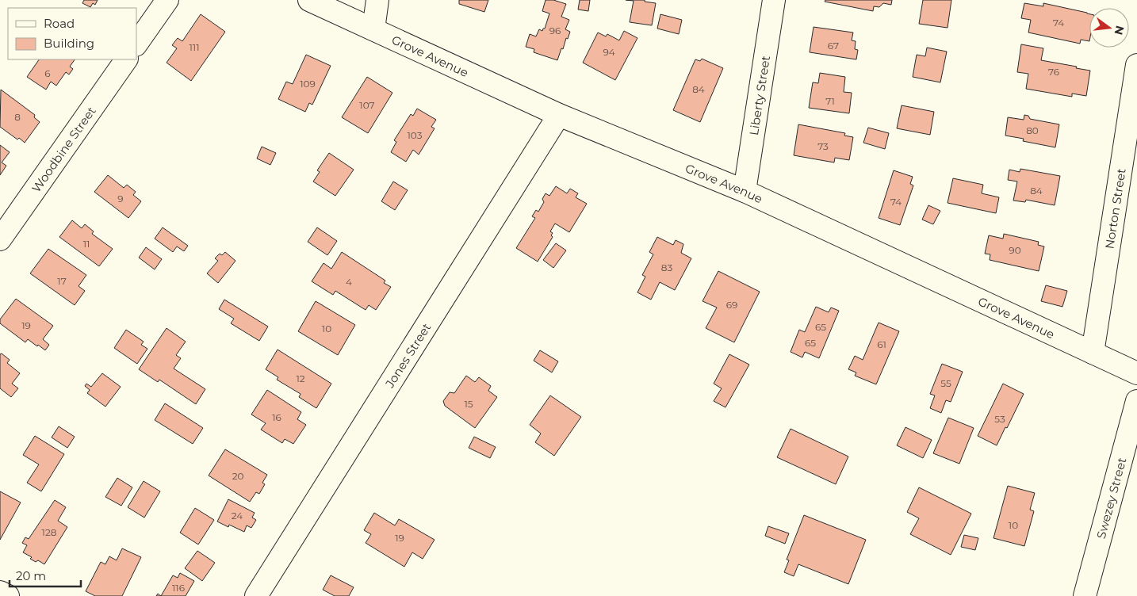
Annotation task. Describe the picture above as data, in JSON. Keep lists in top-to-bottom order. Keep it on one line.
{"streets":{"street":["Grove Avenue","Liberty Street","Woodbine Street","Norton Street","Jones Street","Swezey Street"]},"crossings":[["Grove Avenue","Liberty Street"],["Grove Avenue","Norton Street"],["Grove Avenue","Jones Street"]],"house_numbers":["74","96","67","111","94","76","6","109","84","71","107","8","80","103","73","84","9","74","11","90","83","17","4","69","19","65","10","65","61","12","55","15","16","53","20","24","10","128","19","116"],"legend":["Road","Building"],"scale_bar":"20 m","north":"right"}
